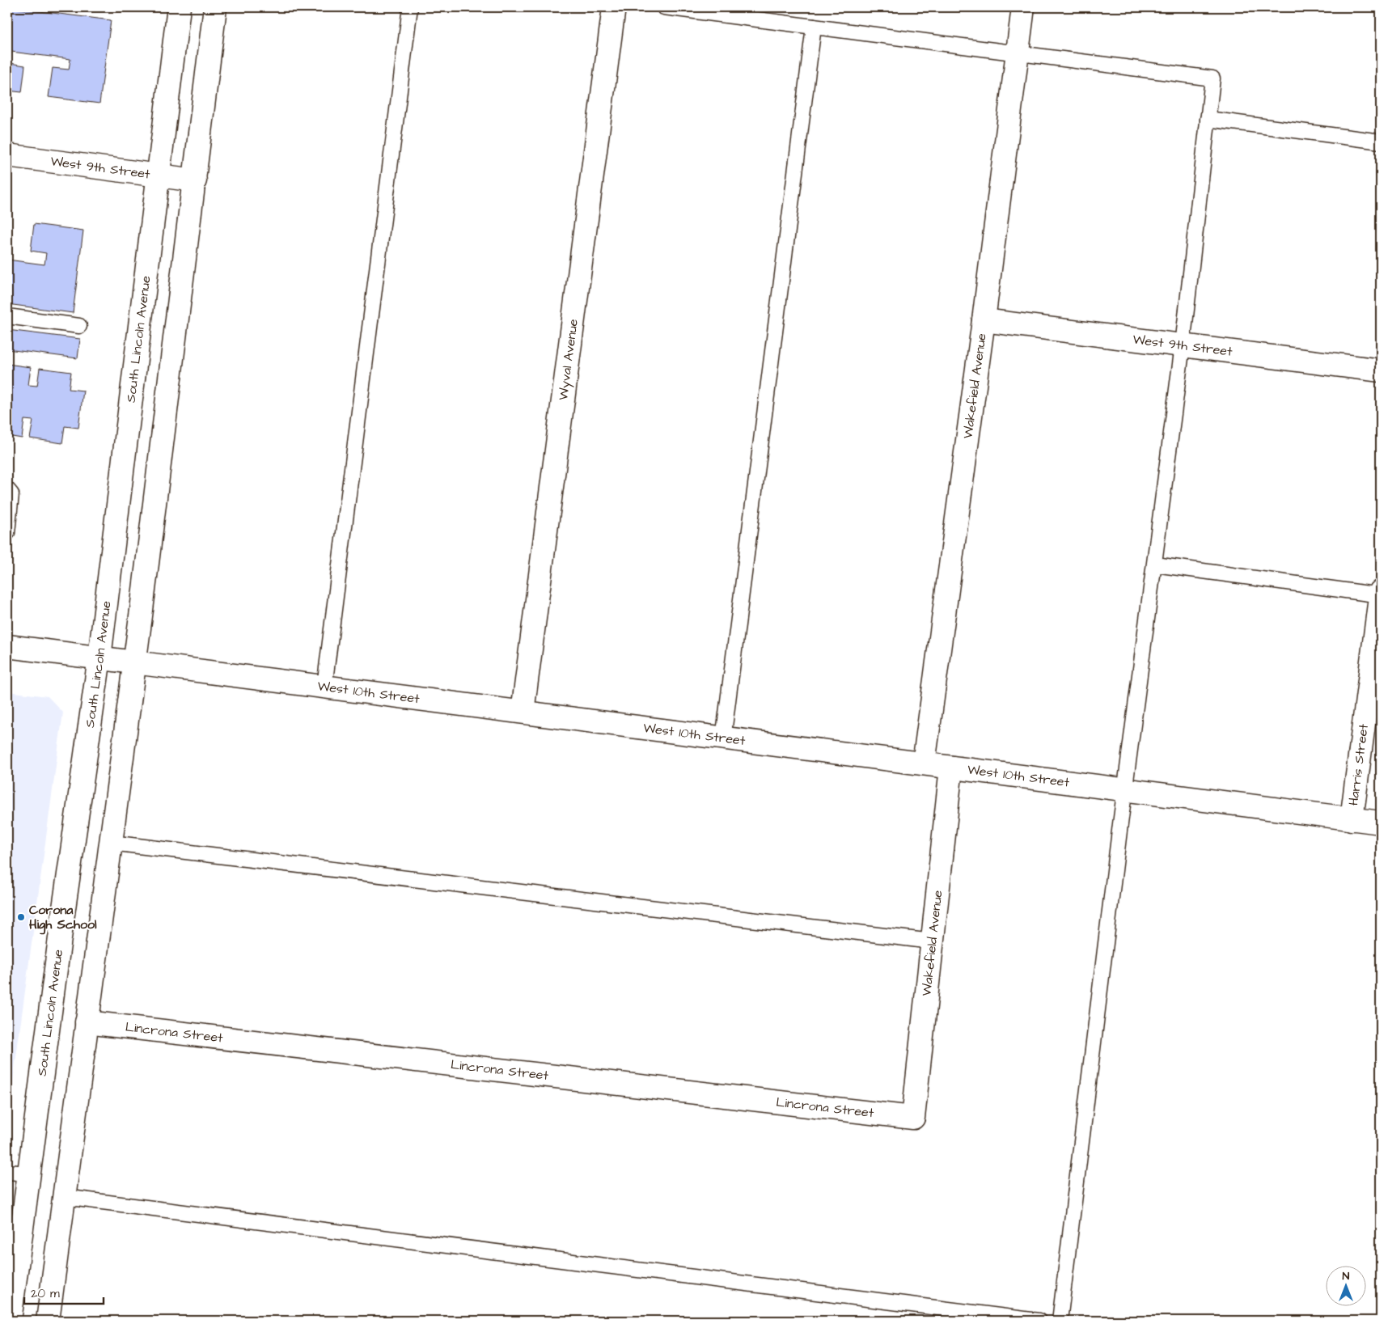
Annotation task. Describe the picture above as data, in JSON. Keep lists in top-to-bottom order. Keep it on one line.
{"streets":{"street":["West 9th Street","South Lincoln Avenue","Wyval Avenue","Wakefield Avenue","West 10th Street","Harris Street","Lincrona Street"]},"crossings":[["West 9th Street","South Lincoln Avenue"],["West 9th Street","Wakefield Avenue"],["South Lincoln Avenue","West 10th Street"],["Wyval Avenue","West 10th Street"],["Wakefield Avenue","West 10th Street"],["Wakefield Avenue","Lincrona Street"],["West 10th Street","Harris Street"]],"places":["Corona High School"],"scale_bar":"20 m","north":"top"}
